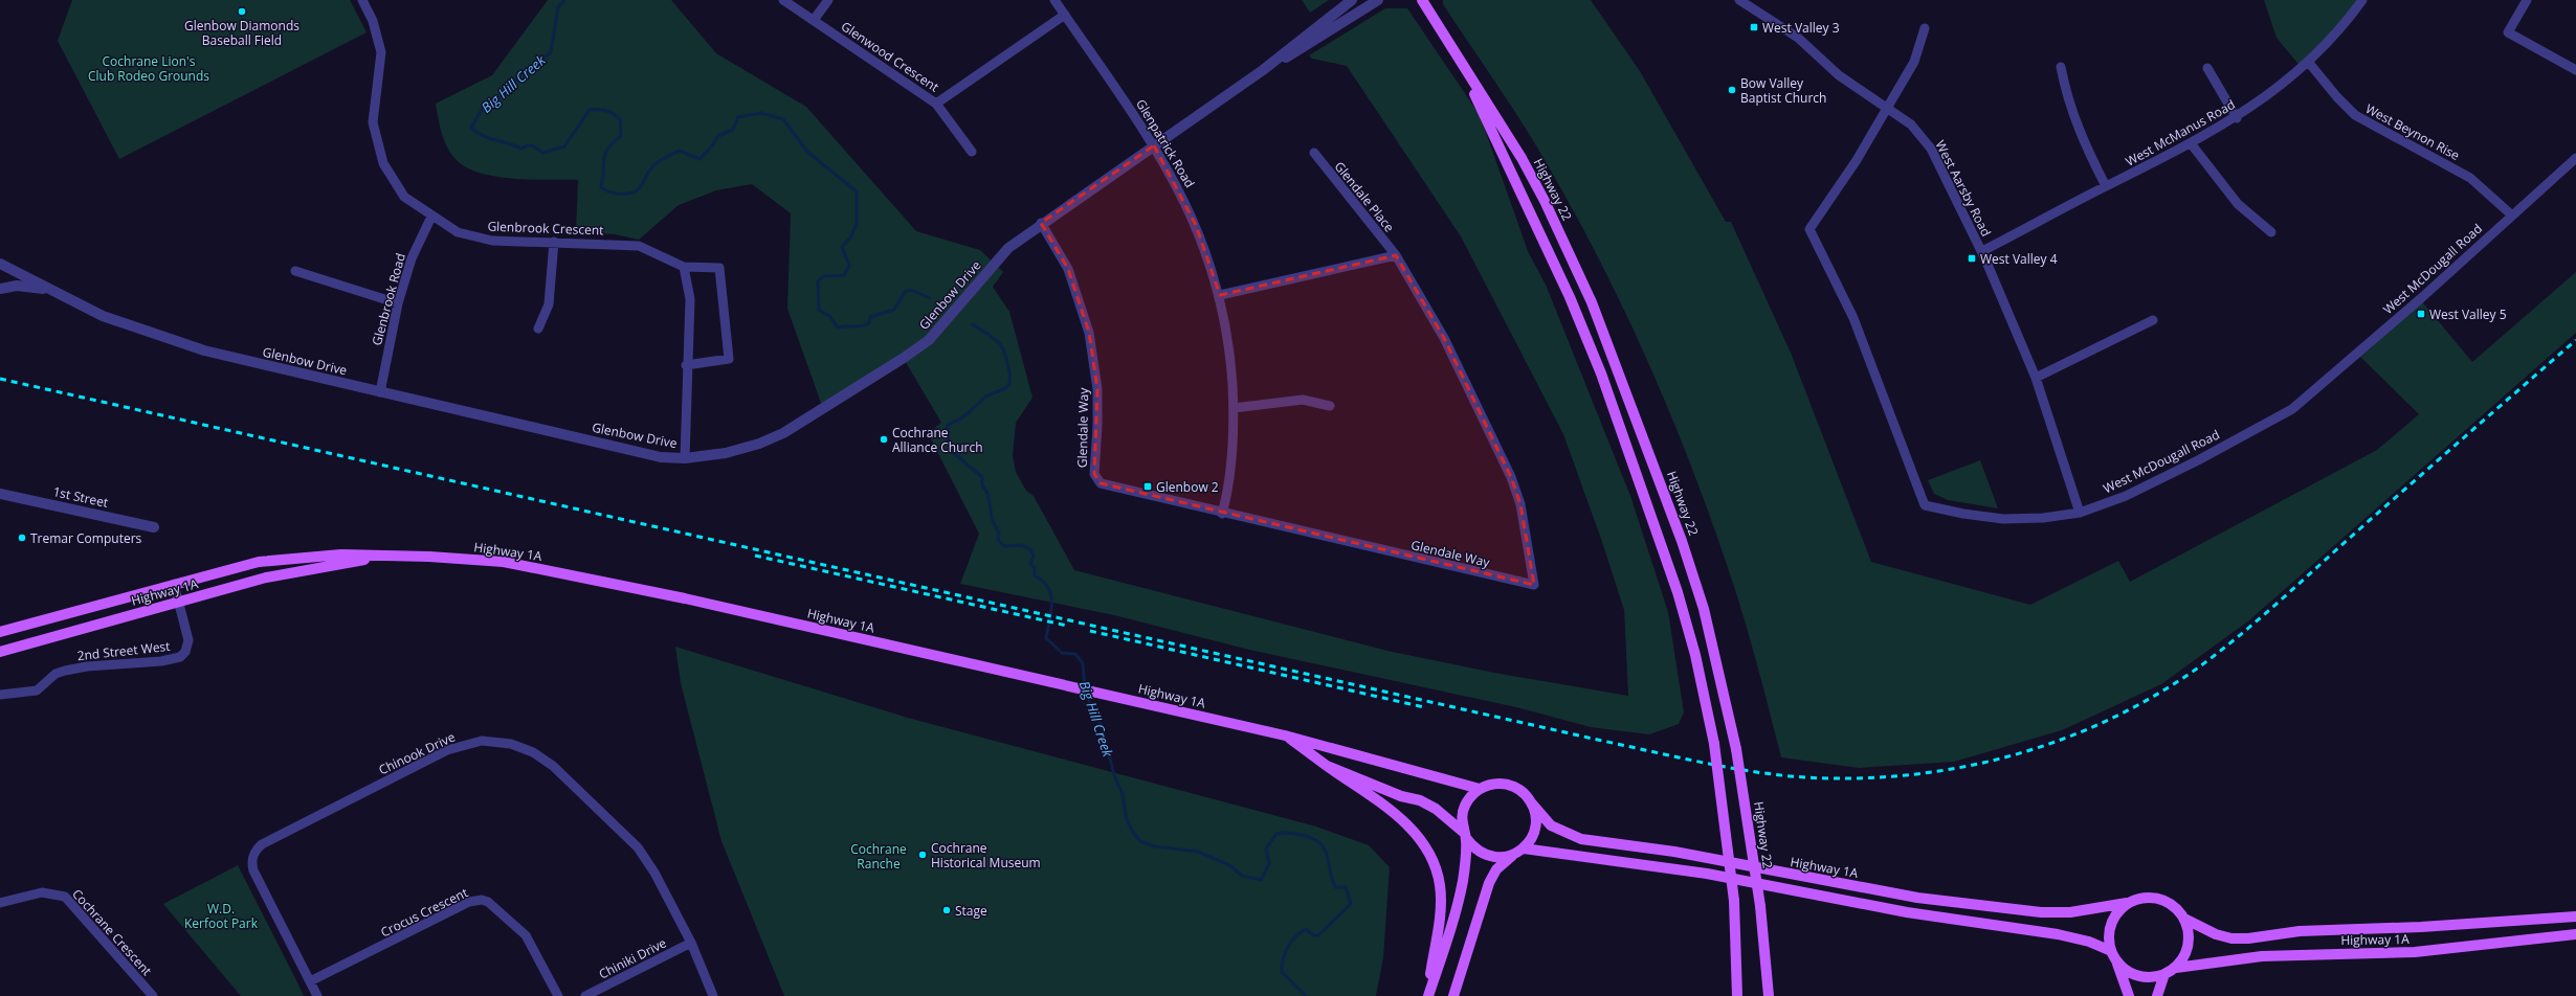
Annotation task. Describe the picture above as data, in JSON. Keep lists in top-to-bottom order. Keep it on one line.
{"streets":{"main road":["Highway 22","Highway 1A"],"street":["Glenwood Crescent","West Beynon Rise","West McManus Road","Glenpatrick Road","West Aarsby Road","Glendale Place","Glenbrook Crescent","West McDougall Road","Glenbow Drive","Glenbrook Road","Glendale Way","1st Street","2nd Street West","Chinook Drive","Crocus Crescent","Cochrane Crescent","Chiniki Drive"]},"crossings":[["Glenwood Crescent","Glenpatrick Road"],["West Beynon Rise","West McManus Road"],["West Beynon Rise","West McDougall Road"],["West McManus Road","West Aarsby Road"],["Glenpatrick Road","Glenbow Drive"],["Glenpatrick Road","Glendale Way"],["West Aarsby Road","West McDougall Road"],["Glendale Place","Glendale Way"],["Glenbrook Crescent","Glenbrook Road"],["Glenbow Drive","Glenbrook Road"],["Glenbow Drive","Glendale Way"],["Highway 1A","2nd Street West"],["Chinook Drive","Crocus Crescent"],["Chinook Drive","Chiniki Drive"]],"water":["Big Hill Creek"],"parks":["Cochrane Lion's Club Rodeo Grounds","Cochrane Ranche","W.D. Kerfoot Park"],"places":{"other":["Glenbow Diamonds Baseball Field","Bow Valley Baptist Church","Cochrane Alliance Church","Tremar Computers","Cochrane Historical Museum","Stage"],"transit":["West Valley 3","West Valley 4","West Valley 5","Glenbow 2"]}}
